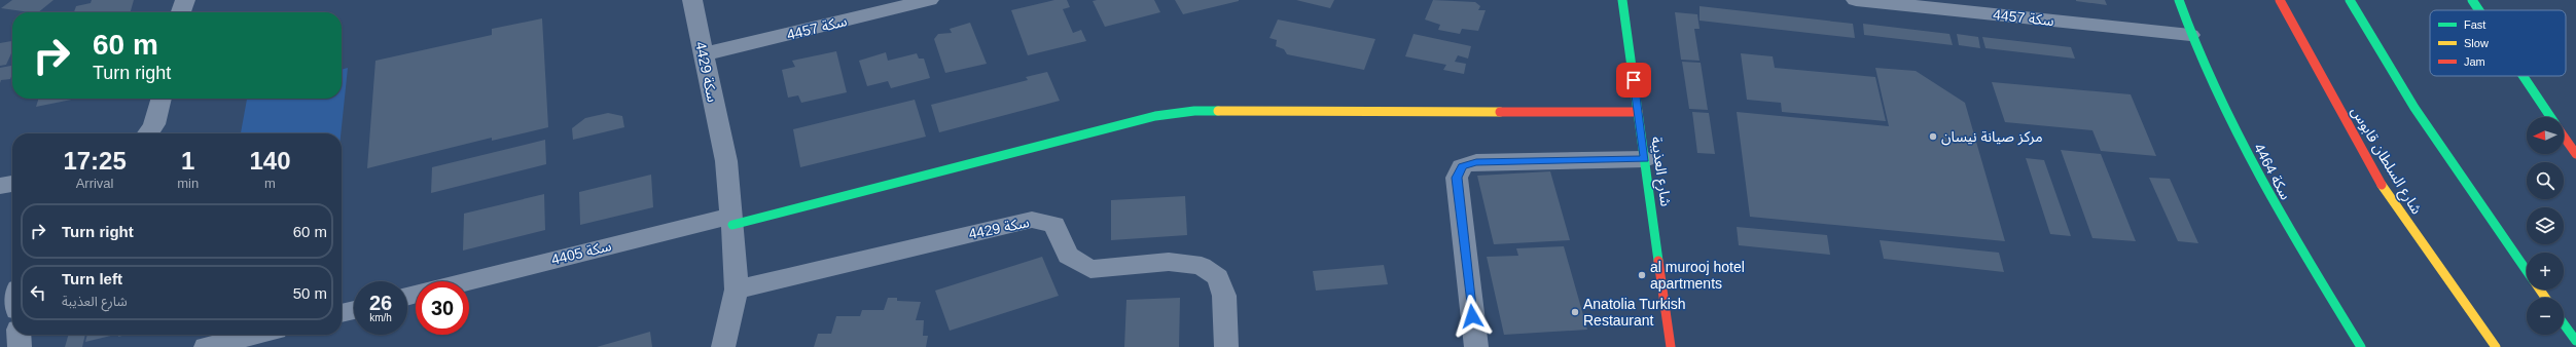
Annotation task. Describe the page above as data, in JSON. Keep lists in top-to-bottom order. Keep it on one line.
{"streets":{"main road":["شارع السلطان قابوس","شارع العذيبة","سكة 4464"],"street":["سكة 4457","سكة 4429","سكة 4405"]},"crossings":[["سكة 4457","سكة 4429"],["سكة 4457","سكة 4464"],["سكة 4429","سكة 4405"]],"places":["مركز صيانة نيسان","al murooj hotel apartments","Anatolia Turkish Restaurant"],"legend":["Fast","Slow","Jam"],"north":"left","page":{"turn":["60 m","Turn right"],"map_buttons":["+","−"],"eta":["17:25","Arrival","1","min","140","m"],"list":[{"name":"Turn right","value":"60 m"},{"name":"Turn left","note":"شارع العذيبة","value":"50 m"}],"speed":"26 km/h","limit":"30"}}
